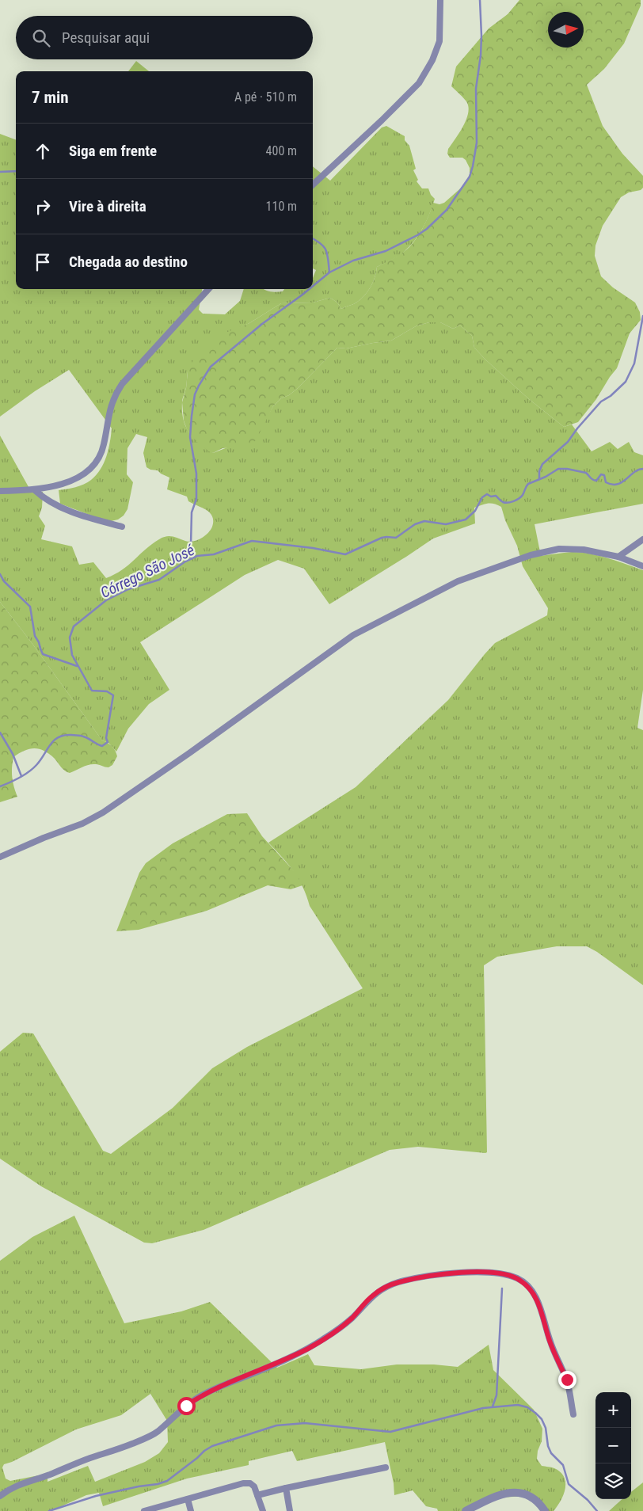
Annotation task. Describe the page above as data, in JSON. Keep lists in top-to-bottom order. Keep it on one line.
{"water":["Córrego São José"],"north":"right","page":{"search":"Pesquisar aqui","heading":["7 min","A pé · 510 m"],"list":[["Siga em frente","400 m"],["Vire à direita","110 m"],"Chegada ao destino"],"map_buttons":["+","−"]}}
